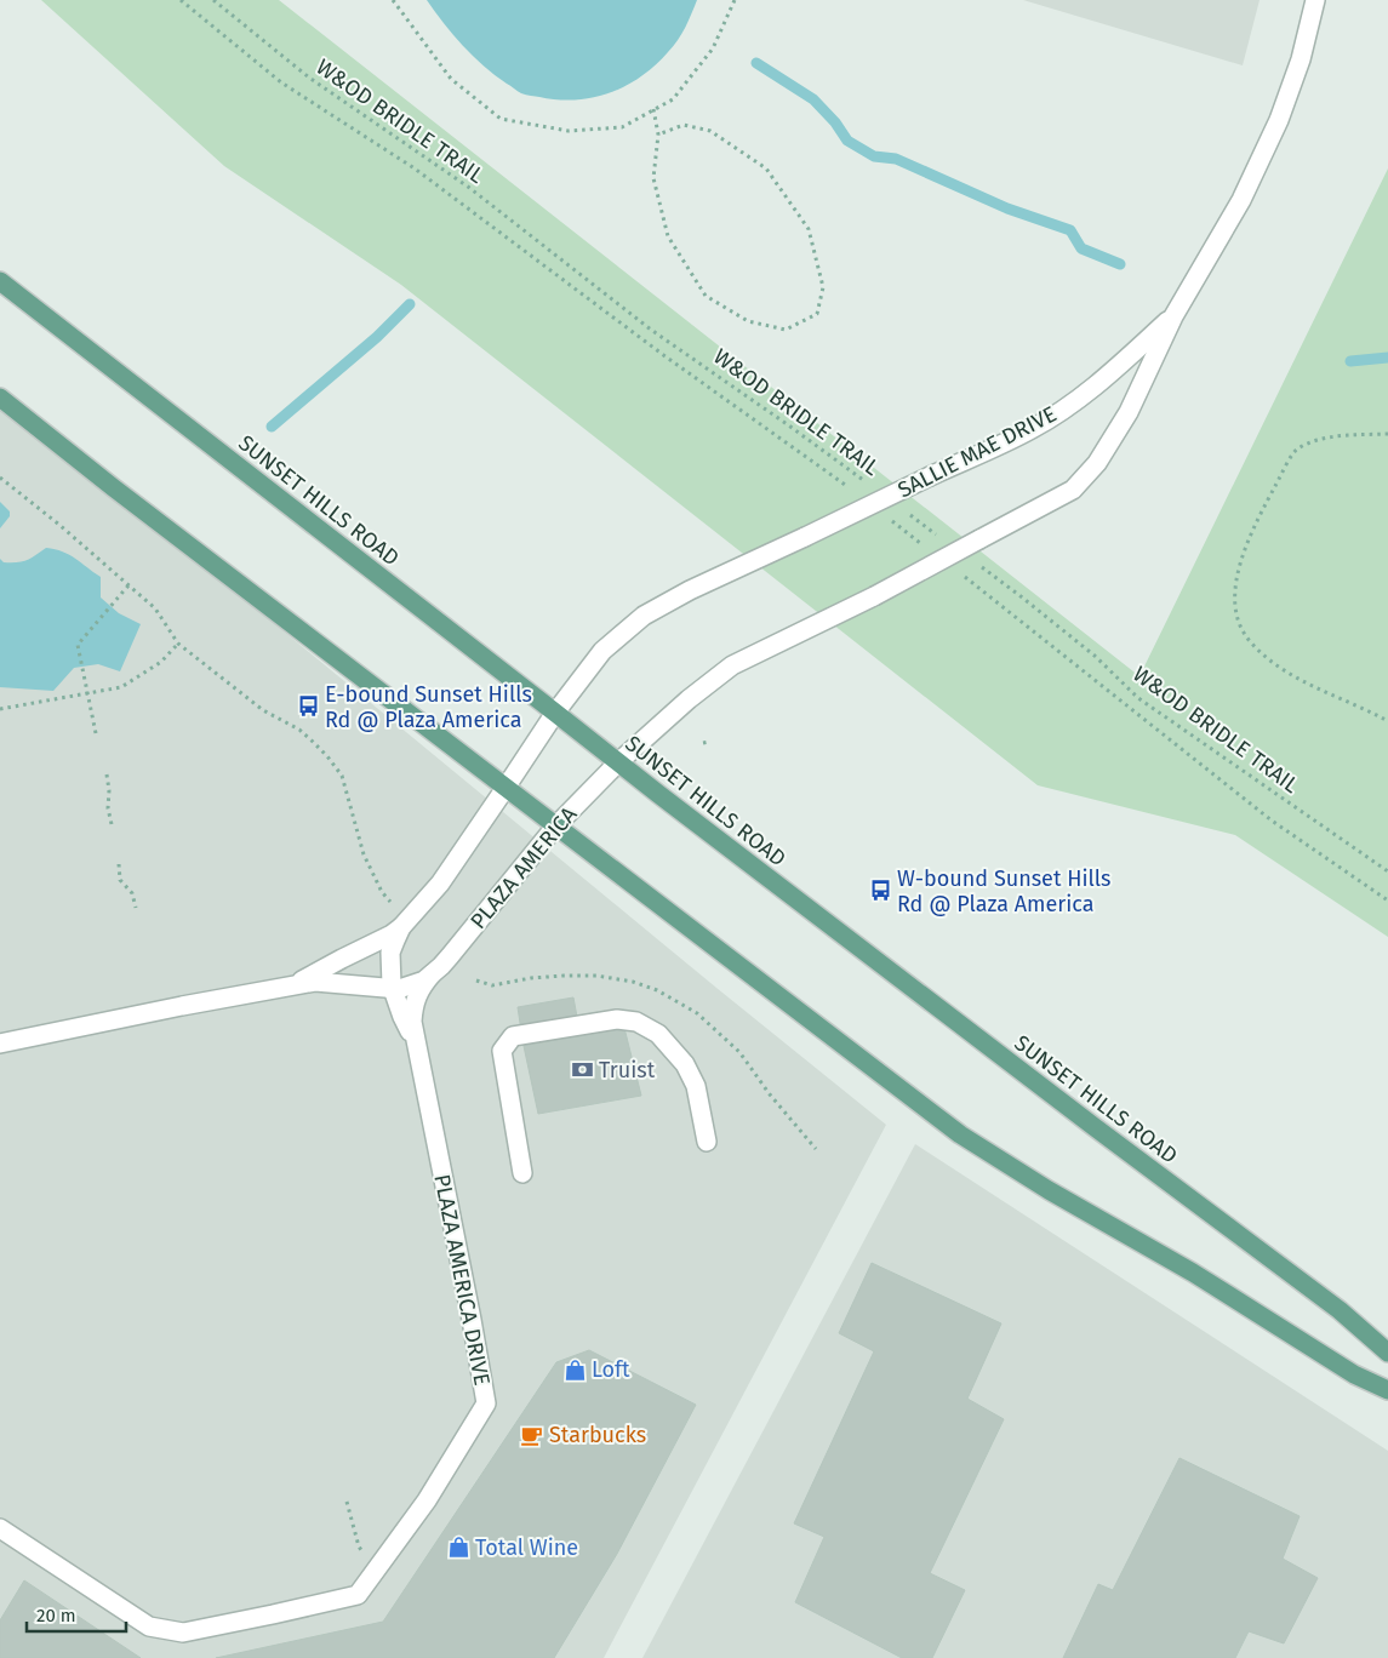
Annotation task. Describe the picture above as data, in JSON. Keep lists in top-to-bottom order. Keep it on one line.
{"streets":{"main road":["SUNSET HILLS ROAD"],"street":["SALLIE MAE DRIVE","PLAZA AMERICA","PLAZA AMERICA DRIVE"],"path":["W&OD BRIDLE TRAIL"]},"crossings":[["SALLIE MAE DRIVE","SUNSET HILLS ROAD"],["SUNSET HILLS ROAD","PLAZA AMERICA"],["PLAZA AMERICA","PLAZA AMERICA DRIVE"]],"places":{"bus stop":["E-bound Sunset Hills Rd @ Plaza America","W-bound Sunset Hills Rd @ Plaza America"],"bank":["Truist"],"shop":["Loft","Total Wine"],"cafe":["Starbucks"]},"scale_bar":"20 m"}
